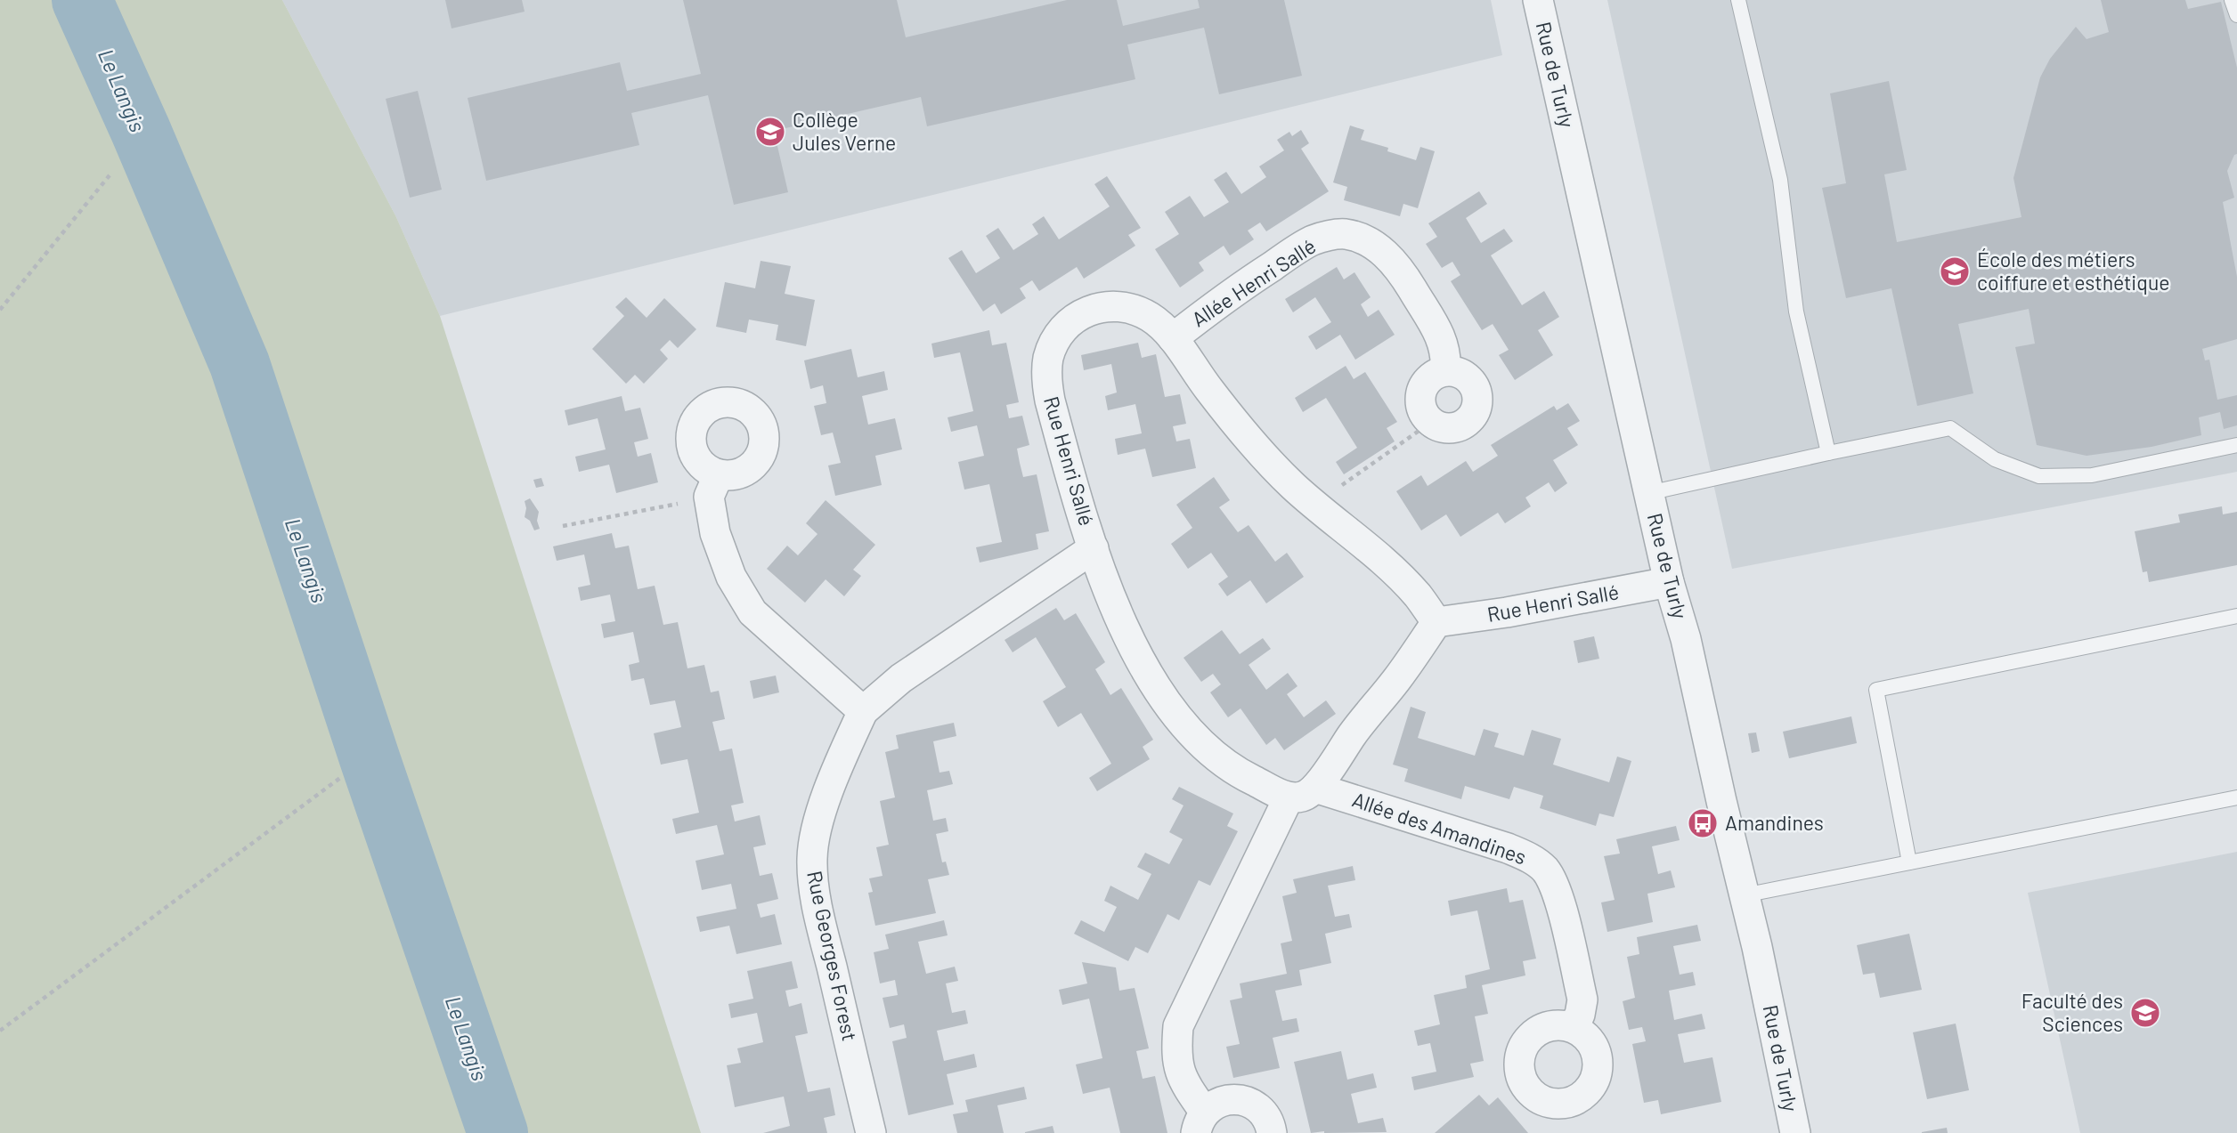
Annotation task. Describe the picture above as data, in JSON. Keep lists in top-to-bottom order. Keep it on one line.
{"streets":{"street":["Rue de Turly","Allée Henri Sallé","Rue Henri Sallé","Allée des Amandines","Rue Georges Forest"]},"crossings":[["Rue de Turly","Rue Henri Sallé"],["Allée Henri Sallé","Rue Henri Sallé"],["Rue Henri Sallé","Allée des Amandines"],["Rue Henri Sallé","Rue Georges Forest"]],"water":["Le Langis"],"places":{"school or university":["Collège Jules Verne","École des métiers coiffure et esthétique","Faculté des Sciences"],"bus stop":["Amandines"]}}
